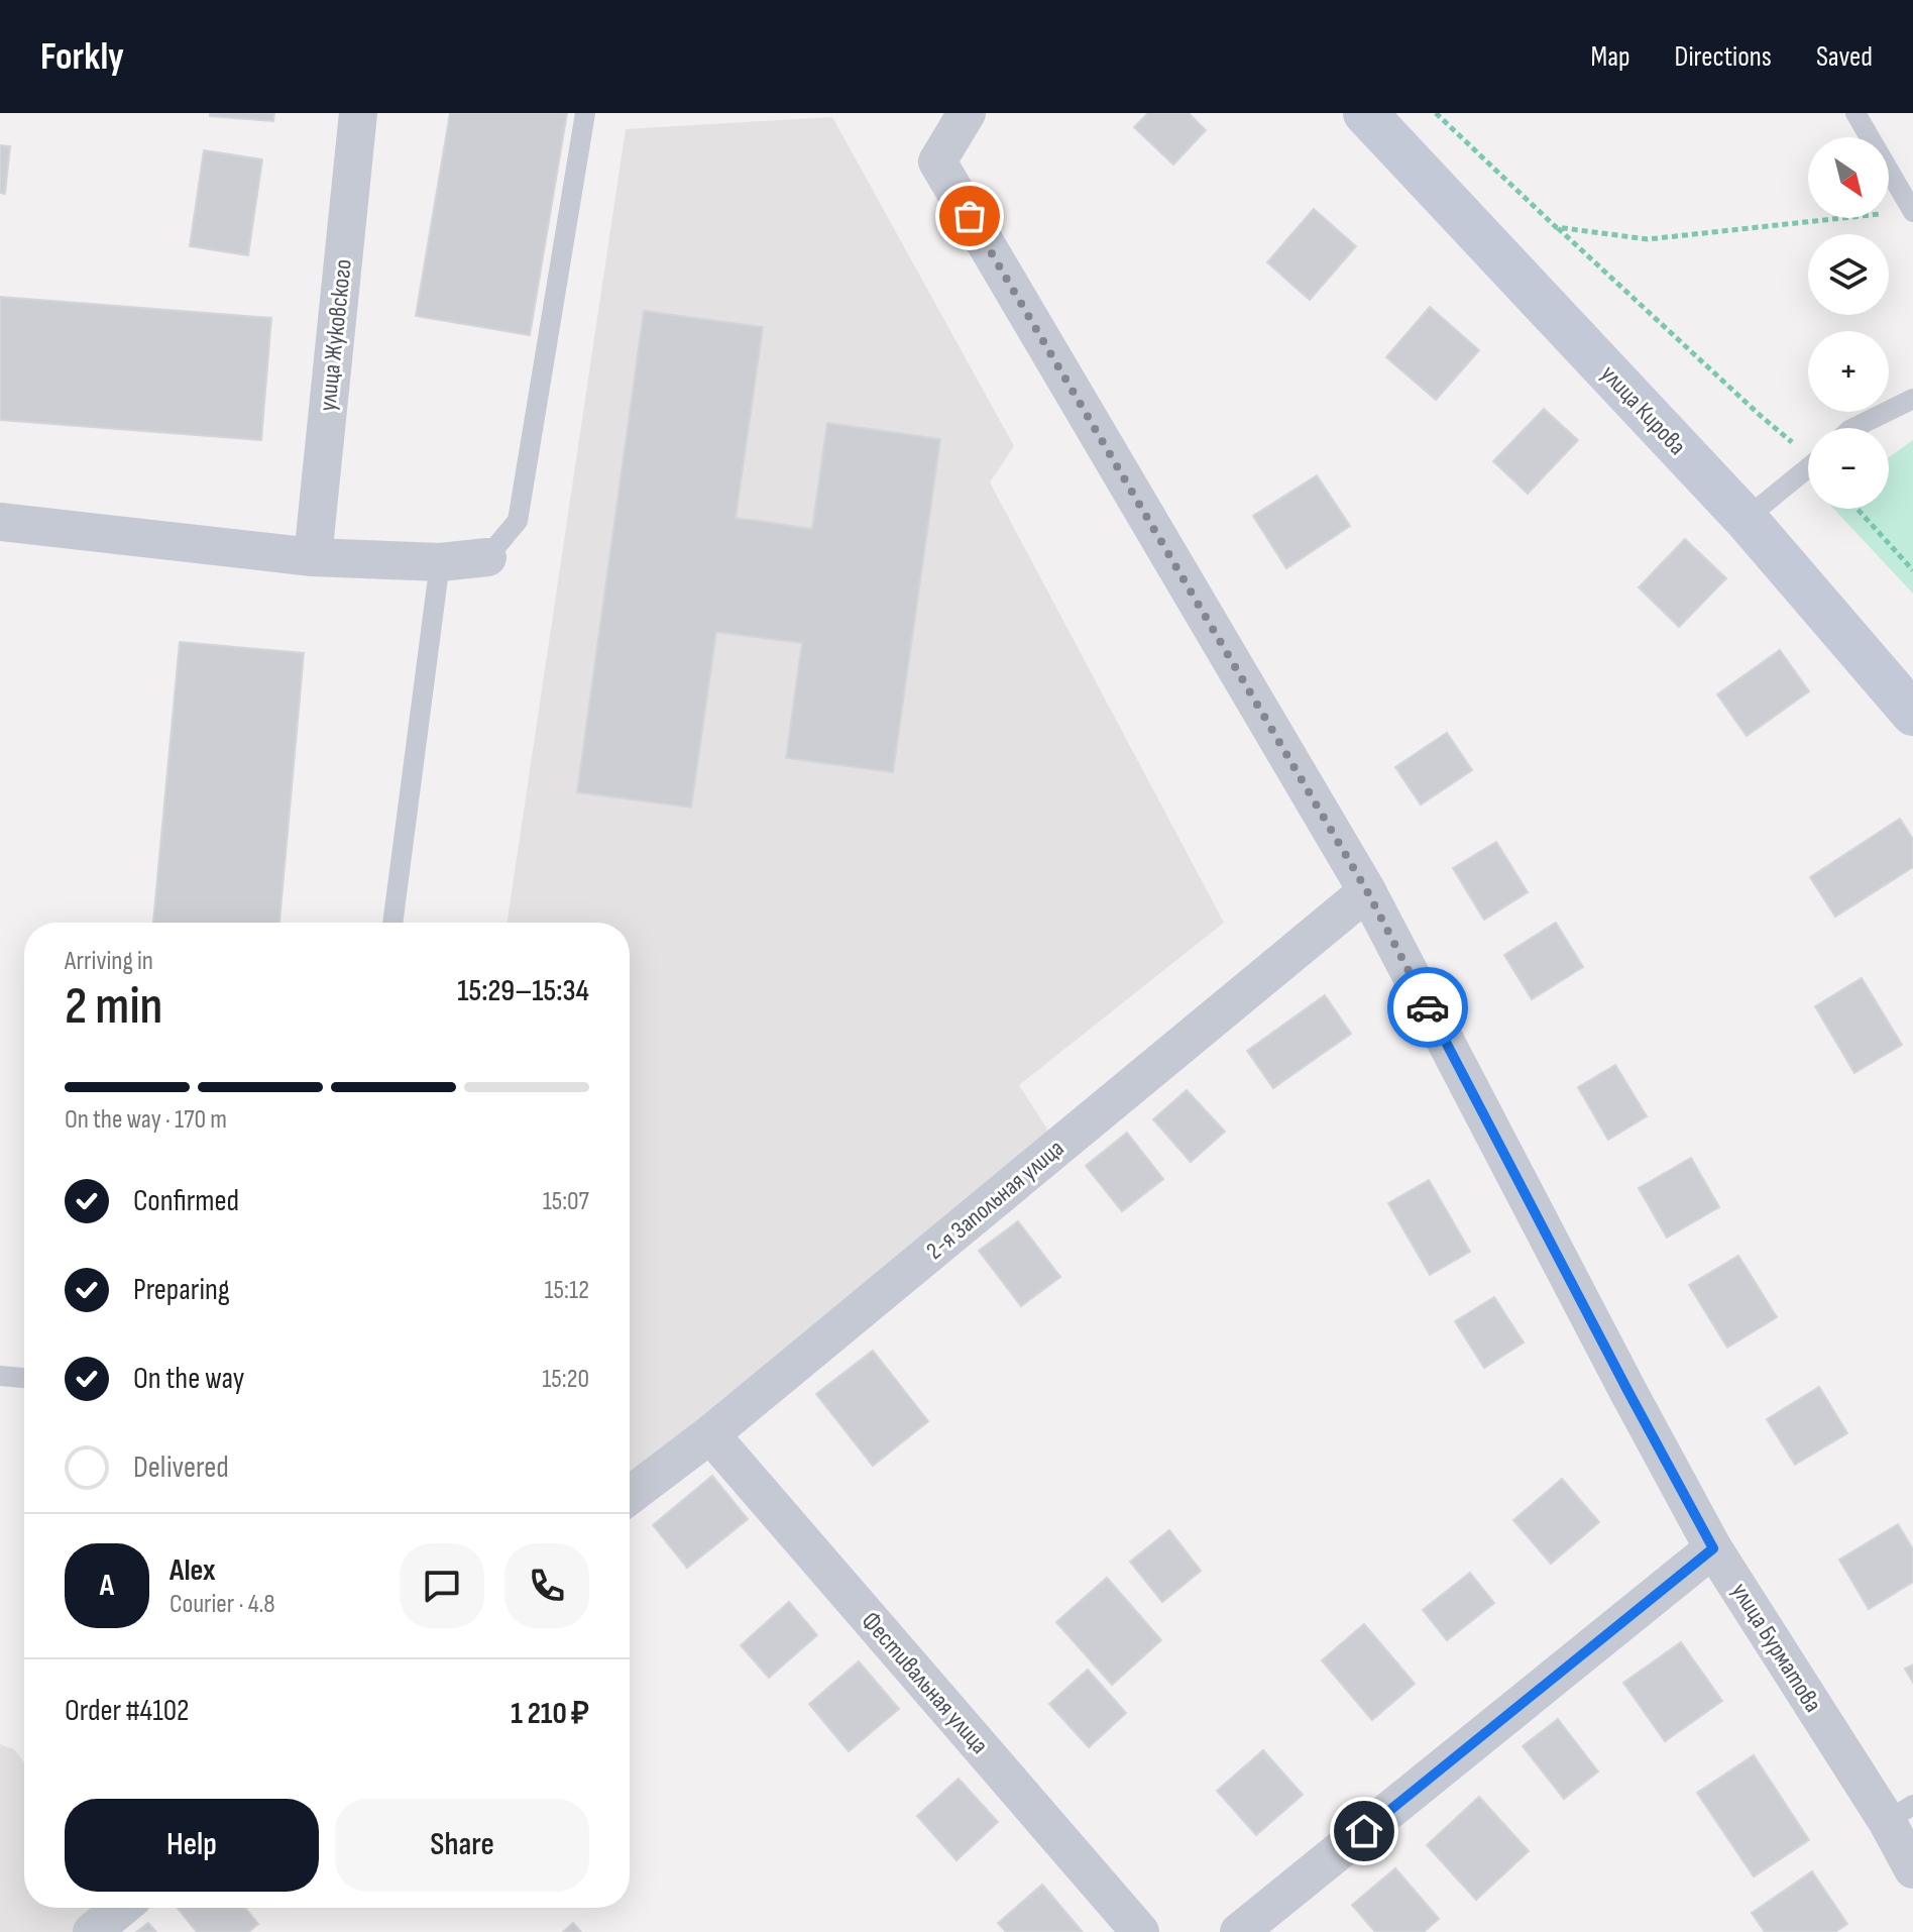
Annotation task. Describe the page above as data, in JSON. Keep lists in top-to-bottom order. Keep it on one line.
{"streets":{"main road":["улица Кирова"],"street":["улица Жуковского","2-я Запольная улица","улица Бурматова","Фестивальная улица"]},"crossings":[["2-я Запольная улица","улица Бурматова"],["2-я Запольная улица","Фестивальная улица"]],"north":"bottom right","page":{"header":"Forkly","nav":["Map","Directions","Saved"],"map_buttons":["+","−"],"heading":["2 min","Arriving in","15:29–15:34"],"panel":["Alex","Courier · 4.8","Order #4102","1 210 ₽"],"bar":"On the way · 170 m","list":[["Confirmed","15:07"],["Preparing","15:12"],["On the way","15:20"],"Delivered"],"round":"A","buttons":["Help","Share"]}}
